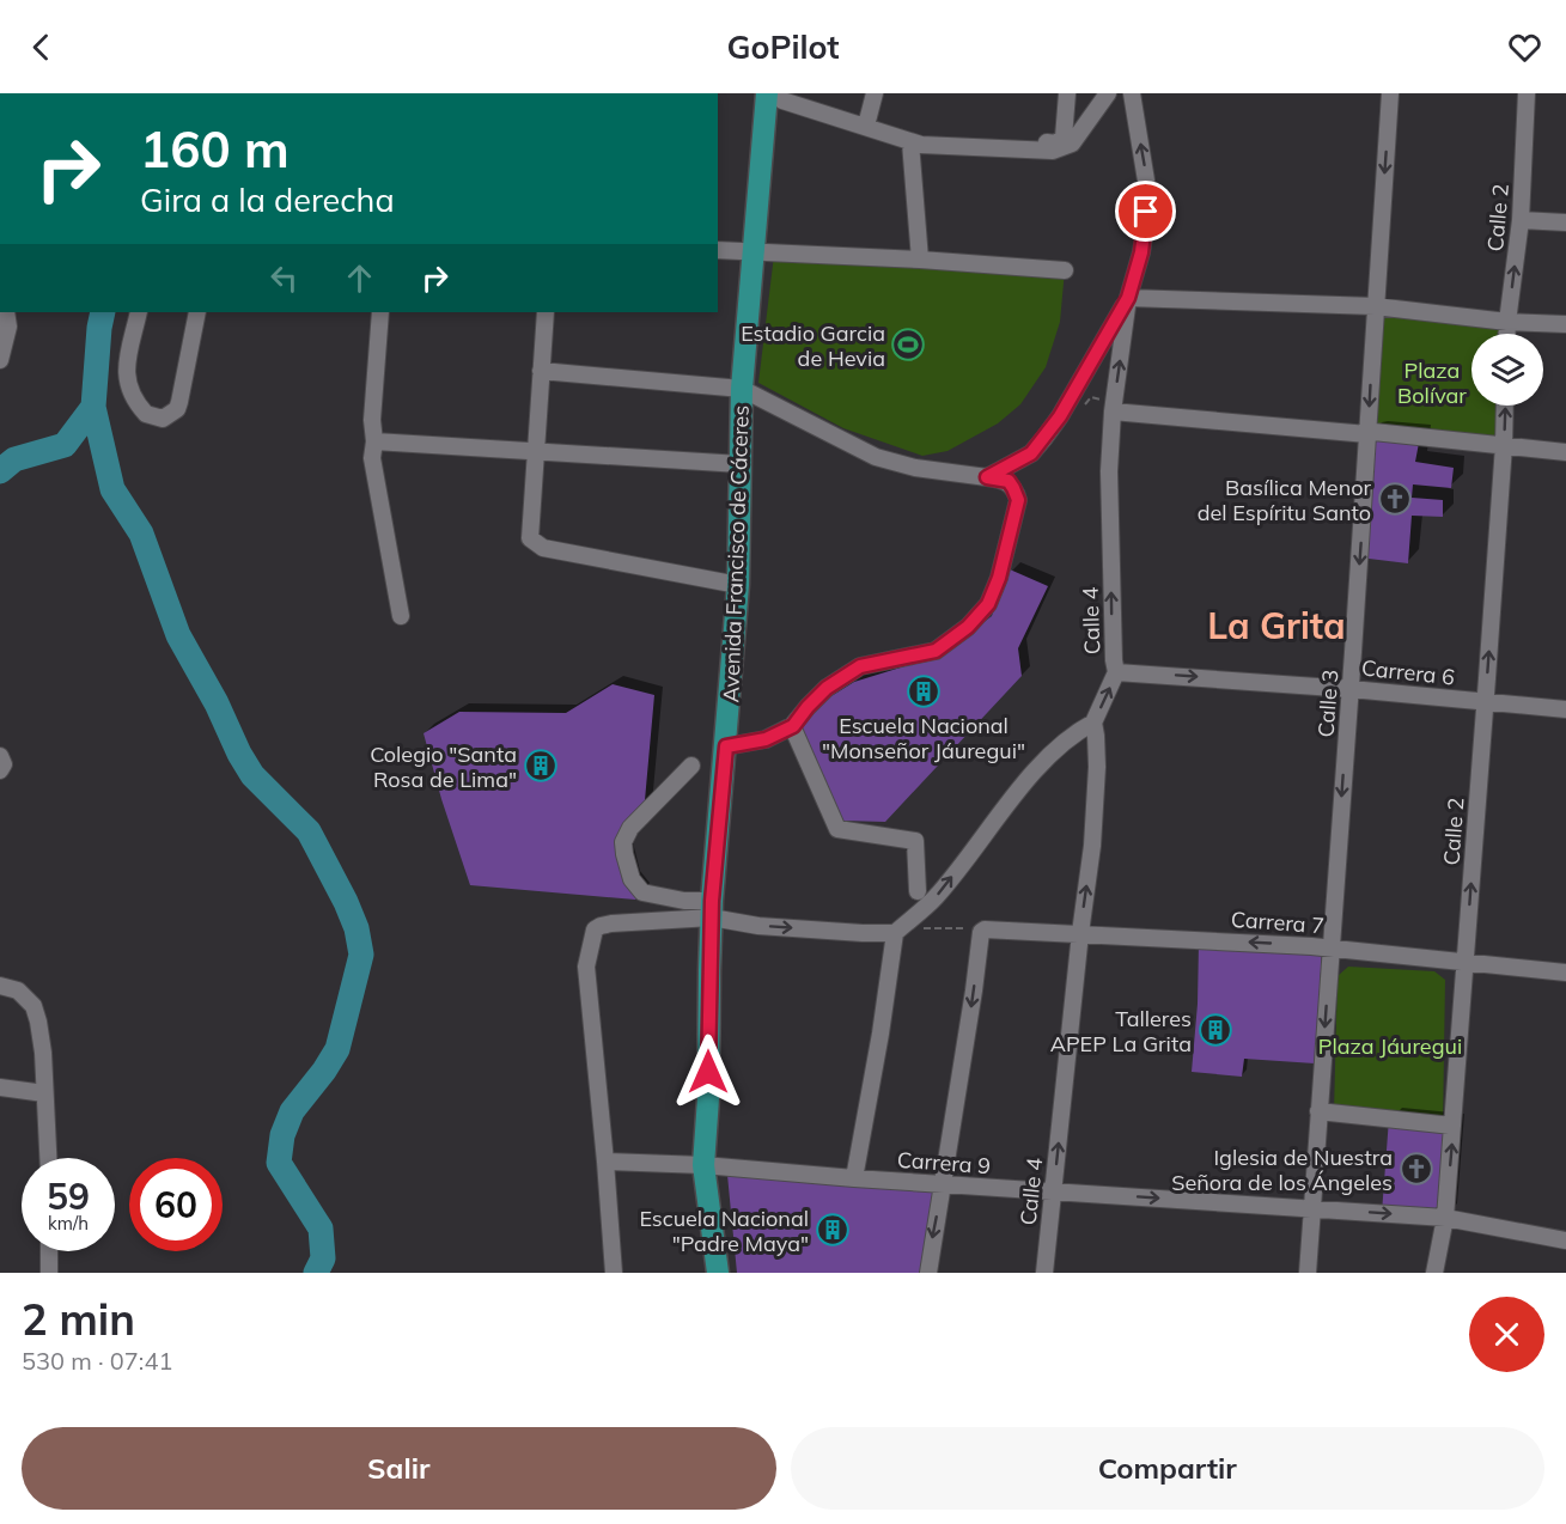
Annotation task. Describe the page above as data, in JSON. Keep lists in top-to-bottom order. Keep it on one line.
{"streets":{"main road":["Avenida Francisco de Cáceres"],"street":["Calle 2","Calle 4","Carrera 6","Calle 3","Carrera 7","Carrera 9"]},"crossings":[["Calle 2","Carrera 6"],["Calle 2","Carrera 7"],["Calle 2","Carrera 9"],["Avenida Francisco de Cáceres","Carrera 9"],["Calle 4","Carrera 6"],["Calle 4","Carrera 7"],["Calle 4","Carrera 9"],["Carrera 6","Calle 3"],["Calle 3","Carrera 7"],["Calle 3","Carrera 9"]],"one_way":["Calle 2","Calle 4","Carrera 6","Calle 3","Carrera 7"],"districts":["La Grita"],"parks":["Plaza Bolívar","Plaza Jáuregui"],"places":{"sports":["Estadio Garcia de Hevia"],"church":["Basílica Menor del Espíritu Santo","Iglesia de Nuestra Señora de los Ángeles"],"building":["Escuela Nacional \"Monseñor Jáuregui\"","Colegio \"Santa Rosa de Lima\"","Talleres APEP La Grita","Escuela Nacional \"Padre Maya\""]},"page":{"header":"GoPilot","turn":["160 m","Gira a la derecha"],"speed":"59 km/h","limit":"60","heading":["2 min","530 m · 07:41"],"buttons":["Salir","Compartir"]}}
